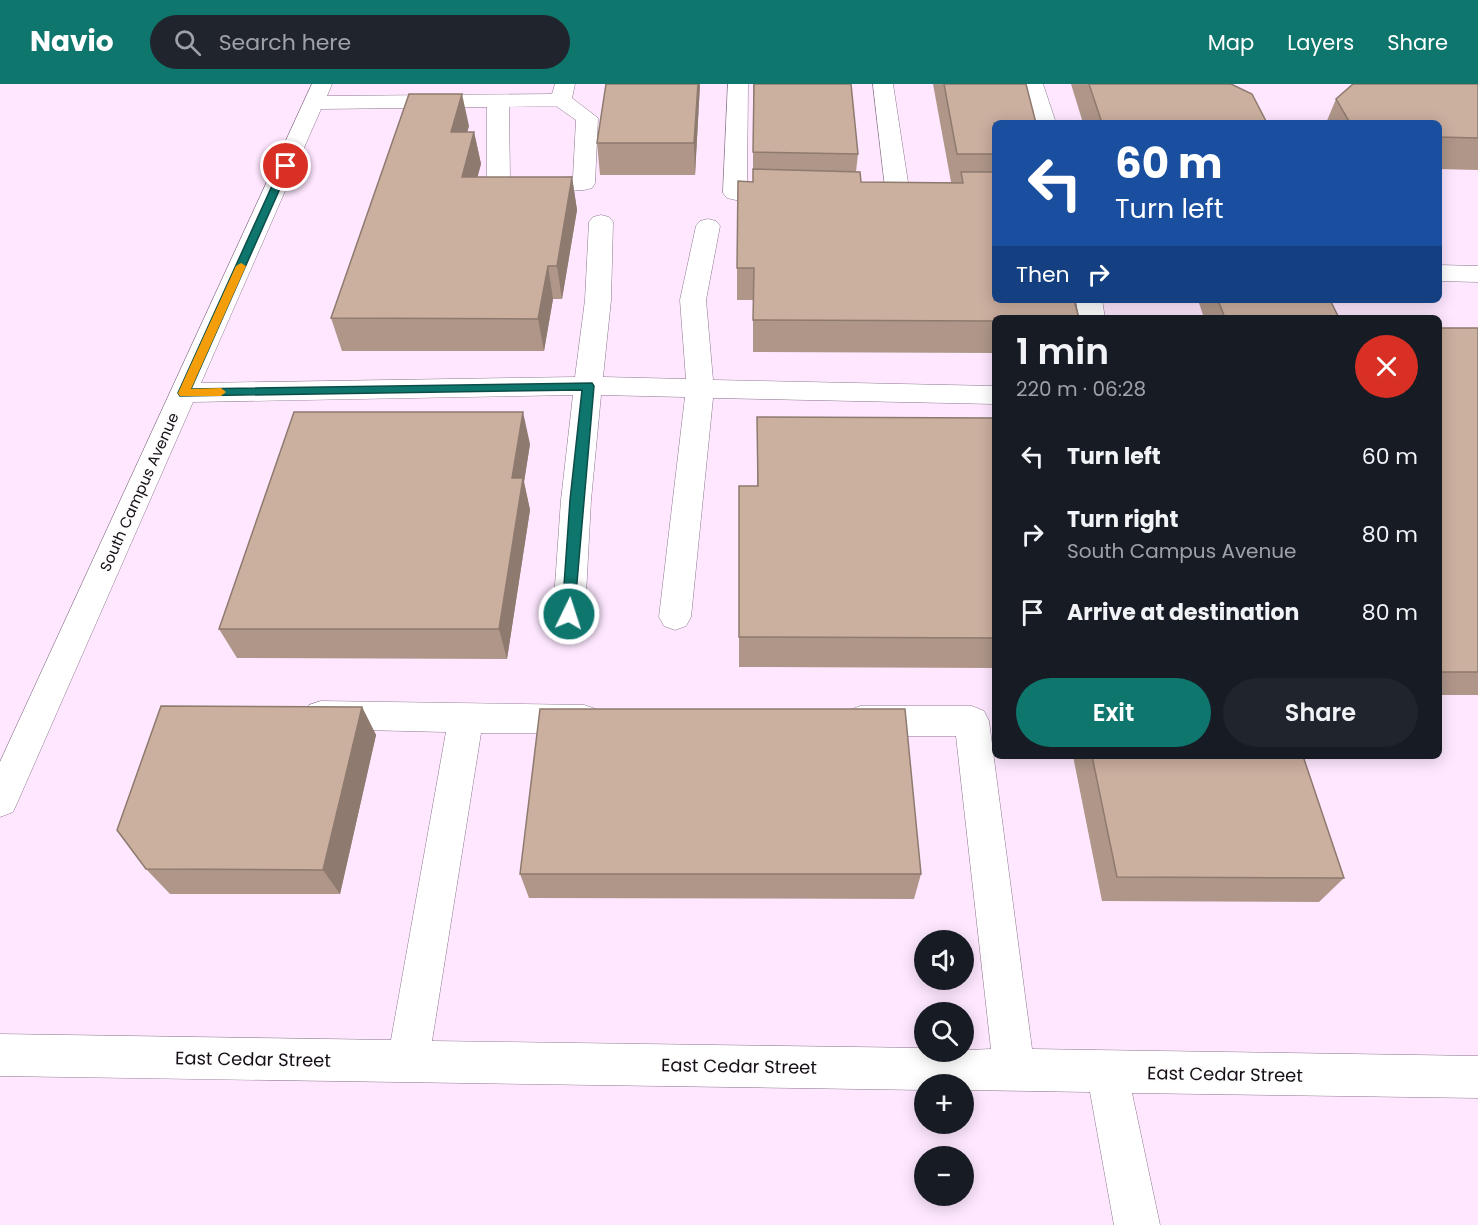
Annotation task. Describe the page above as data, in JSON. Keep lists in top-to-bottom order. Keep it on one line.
{"streets":{"street":["South Campus Avenue","East Cedar Street"]},"page":{"header":"Navio","search":"Search here","nav":["Map","Layers","Share"],"turn":["60 m","Turn left"],"then":"Then","heading":["1 min","220 m · 06:28"],"list":[{"name":"Turn left","value":"60 m"},{"name":"Turn right","note":"South Campus Avenue","value":"80 m"},{"name":"Arrive at destination","value":"80 m"}],"buttons":["Exit","Share"],"map_buttons":["+","−"]}}
